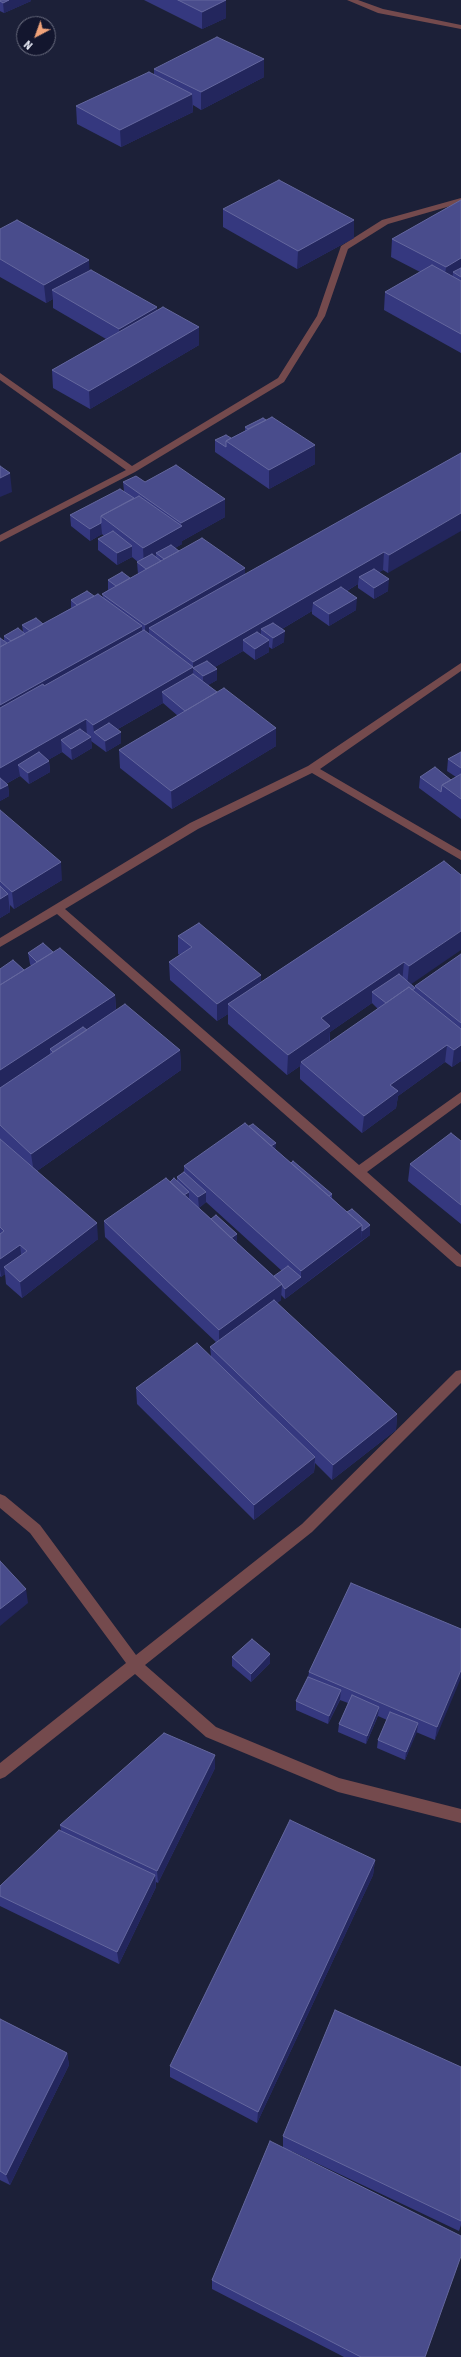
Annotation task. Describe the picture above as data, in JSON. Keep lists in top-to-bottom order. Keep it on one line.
{"north":"bottom left"}
